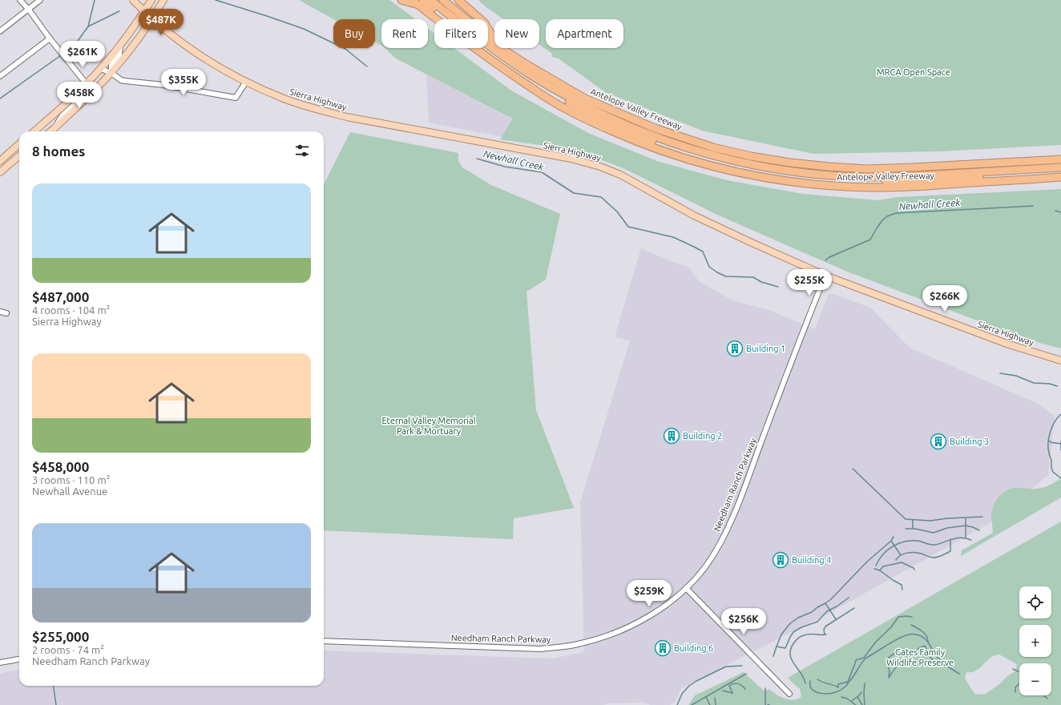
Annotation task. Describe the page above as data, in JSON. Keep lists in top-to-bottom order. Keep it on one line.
{"streets":{"highway":["Antelope Valley Freeway"],"main road":["Sierra Highway"],"street":["Needham Ranch Parkway"]},"crossings":[["Sierra Highway","Needham Ranch Parkway"]],"water":["Newhall Creek"],"parks":["MRCA Open Space","Eternal Valley Memorial Park & Mortuary","Gates Family Wildlife Preserve"],"places":{"building":["Building 1","Building 2","Building 3","Building 4","Building 6"]},"page":{"price":["$487K","$261K","$355K","$458K","$255K","$266K","$259K","$256K"],"chip":["Buy","Rent","Filters","New","Apartment"],"heading":"8 homes","list":[{"name":"$487,000","note":"4 rooms · 104 m² · Sierra Highway"},{"name":"$458,000","note":"3 rooms · 110 m² · Newhall Avenue"},{"name":"$255,000","note":"2 rooms · 74 m² · Needham Ranch Parkway"}],"map_buttons":["+","−"]}}
